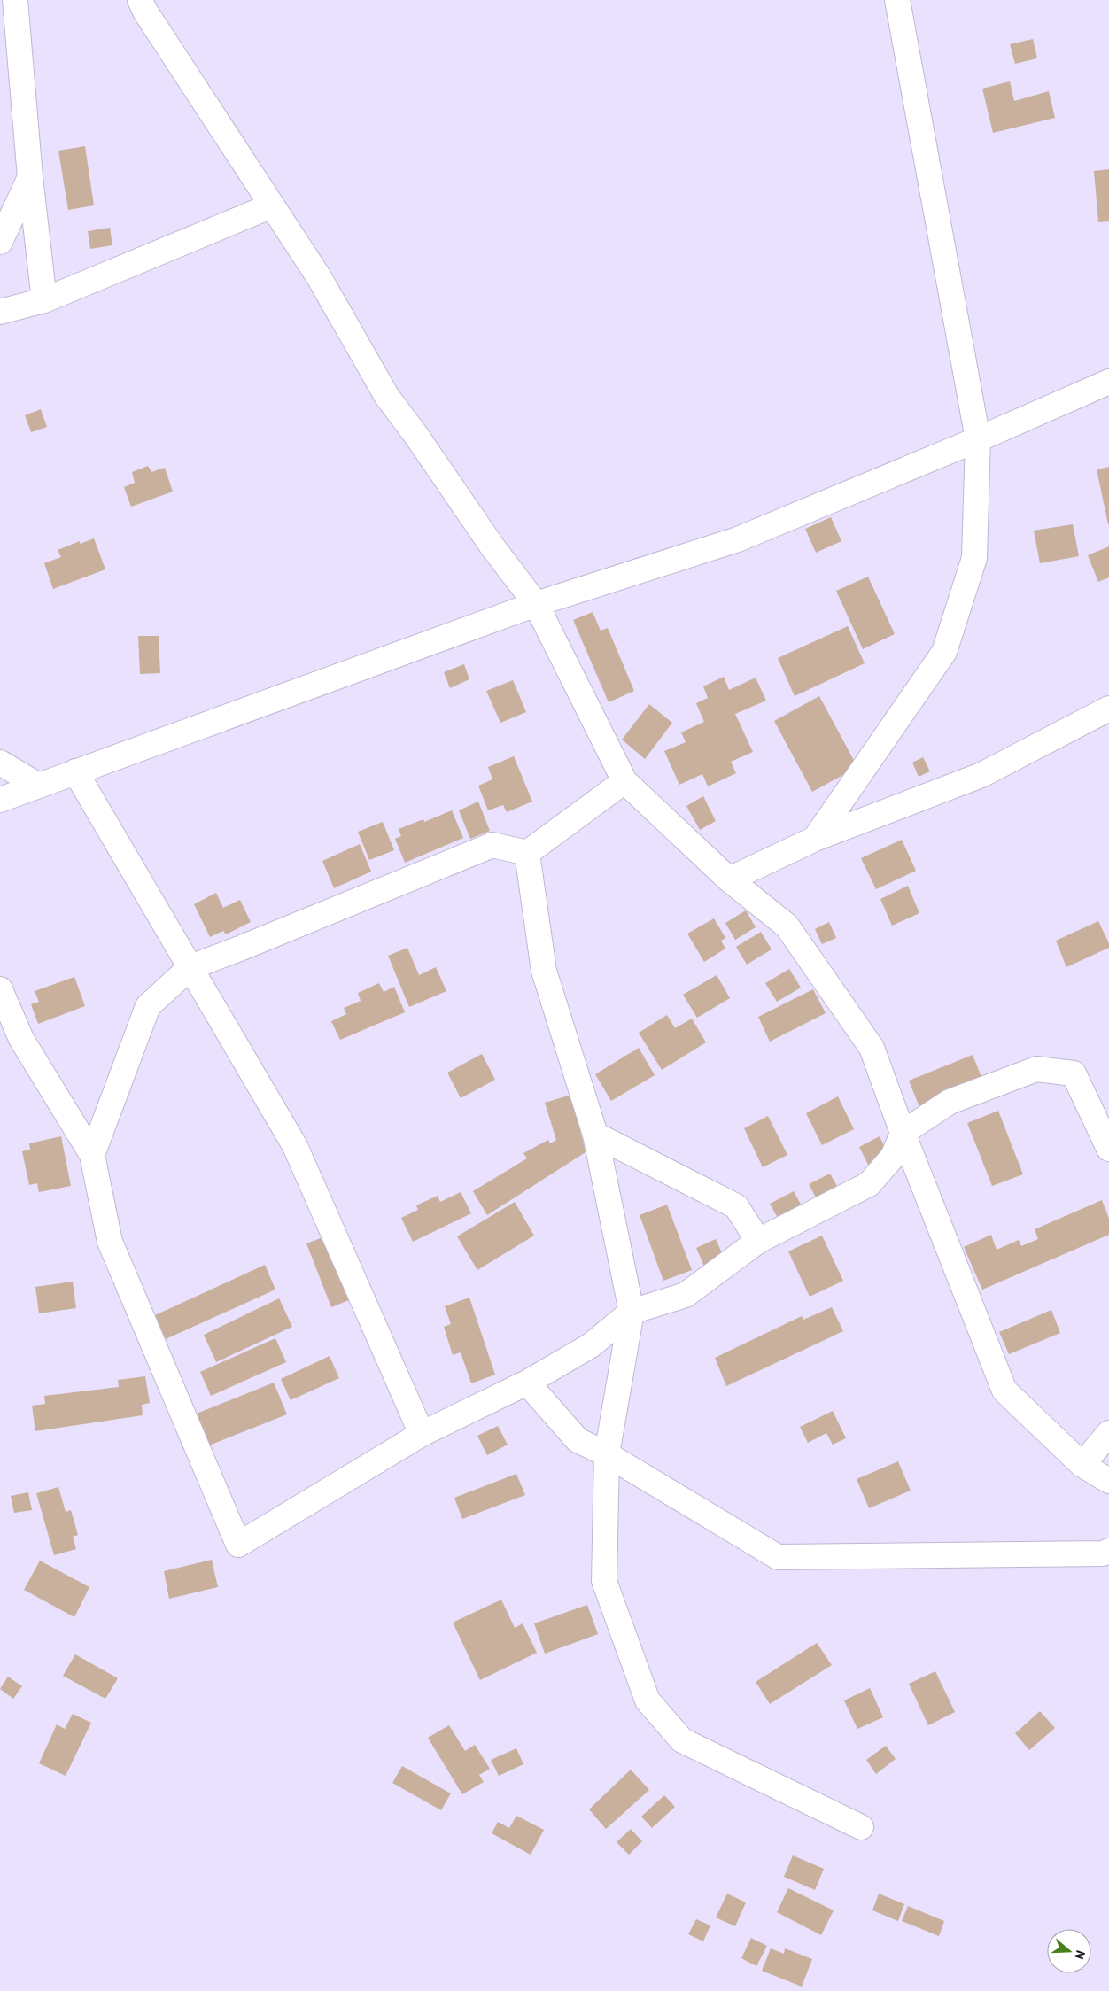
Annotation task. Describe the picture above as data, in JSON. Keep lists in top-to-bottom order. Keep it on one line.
{"north":"right"}
